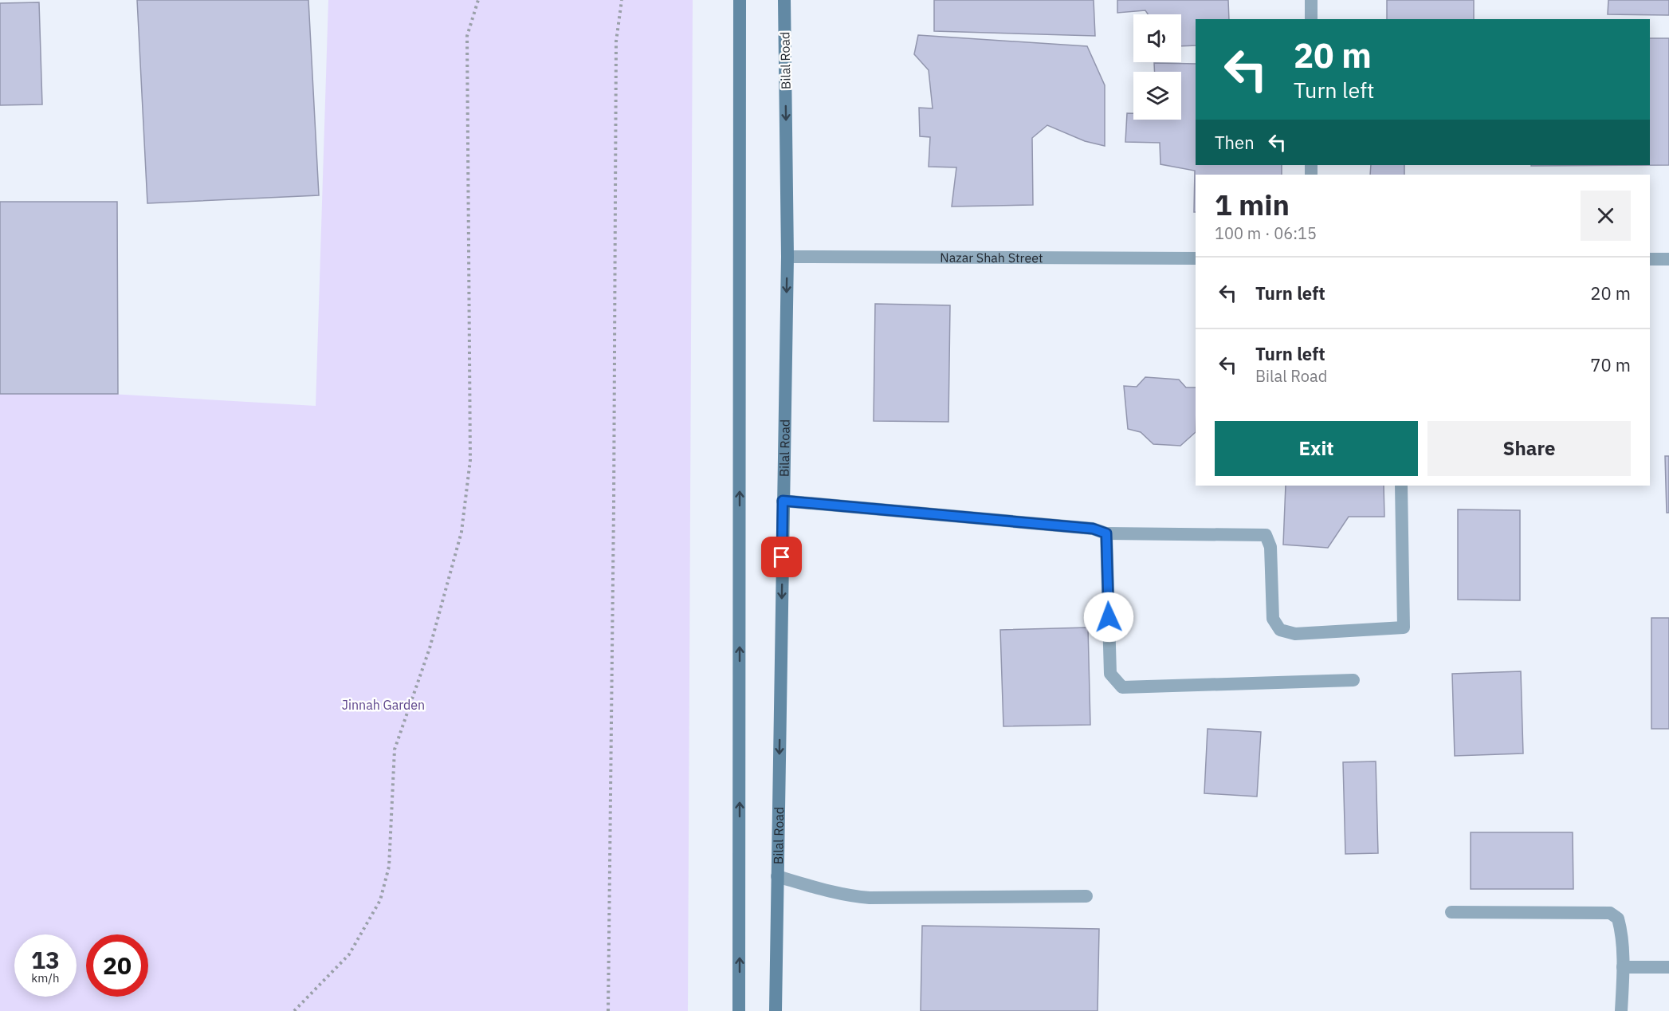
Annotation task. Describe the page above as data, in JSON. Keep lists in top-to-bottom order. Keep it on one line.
{"streets":{"main road":["Bilal Road"],"street":["Nazar Shah Street"]},"crossings":[["Bilal Road","Nazar Shah Street"]],"parks":["Jinnah Garden"],"page":{"turn":["20 m","Turn left"],"then":"Then","heading":["1 min","100 m · 06:15"],"list":[{"name":"Turn left","value":"20 m"},{"name":"Turn left","note":"Bilal Road","value":"70 m"}],"buttons":["Exit","Share"],"speed":"13 km/h","limit":"20"}}
